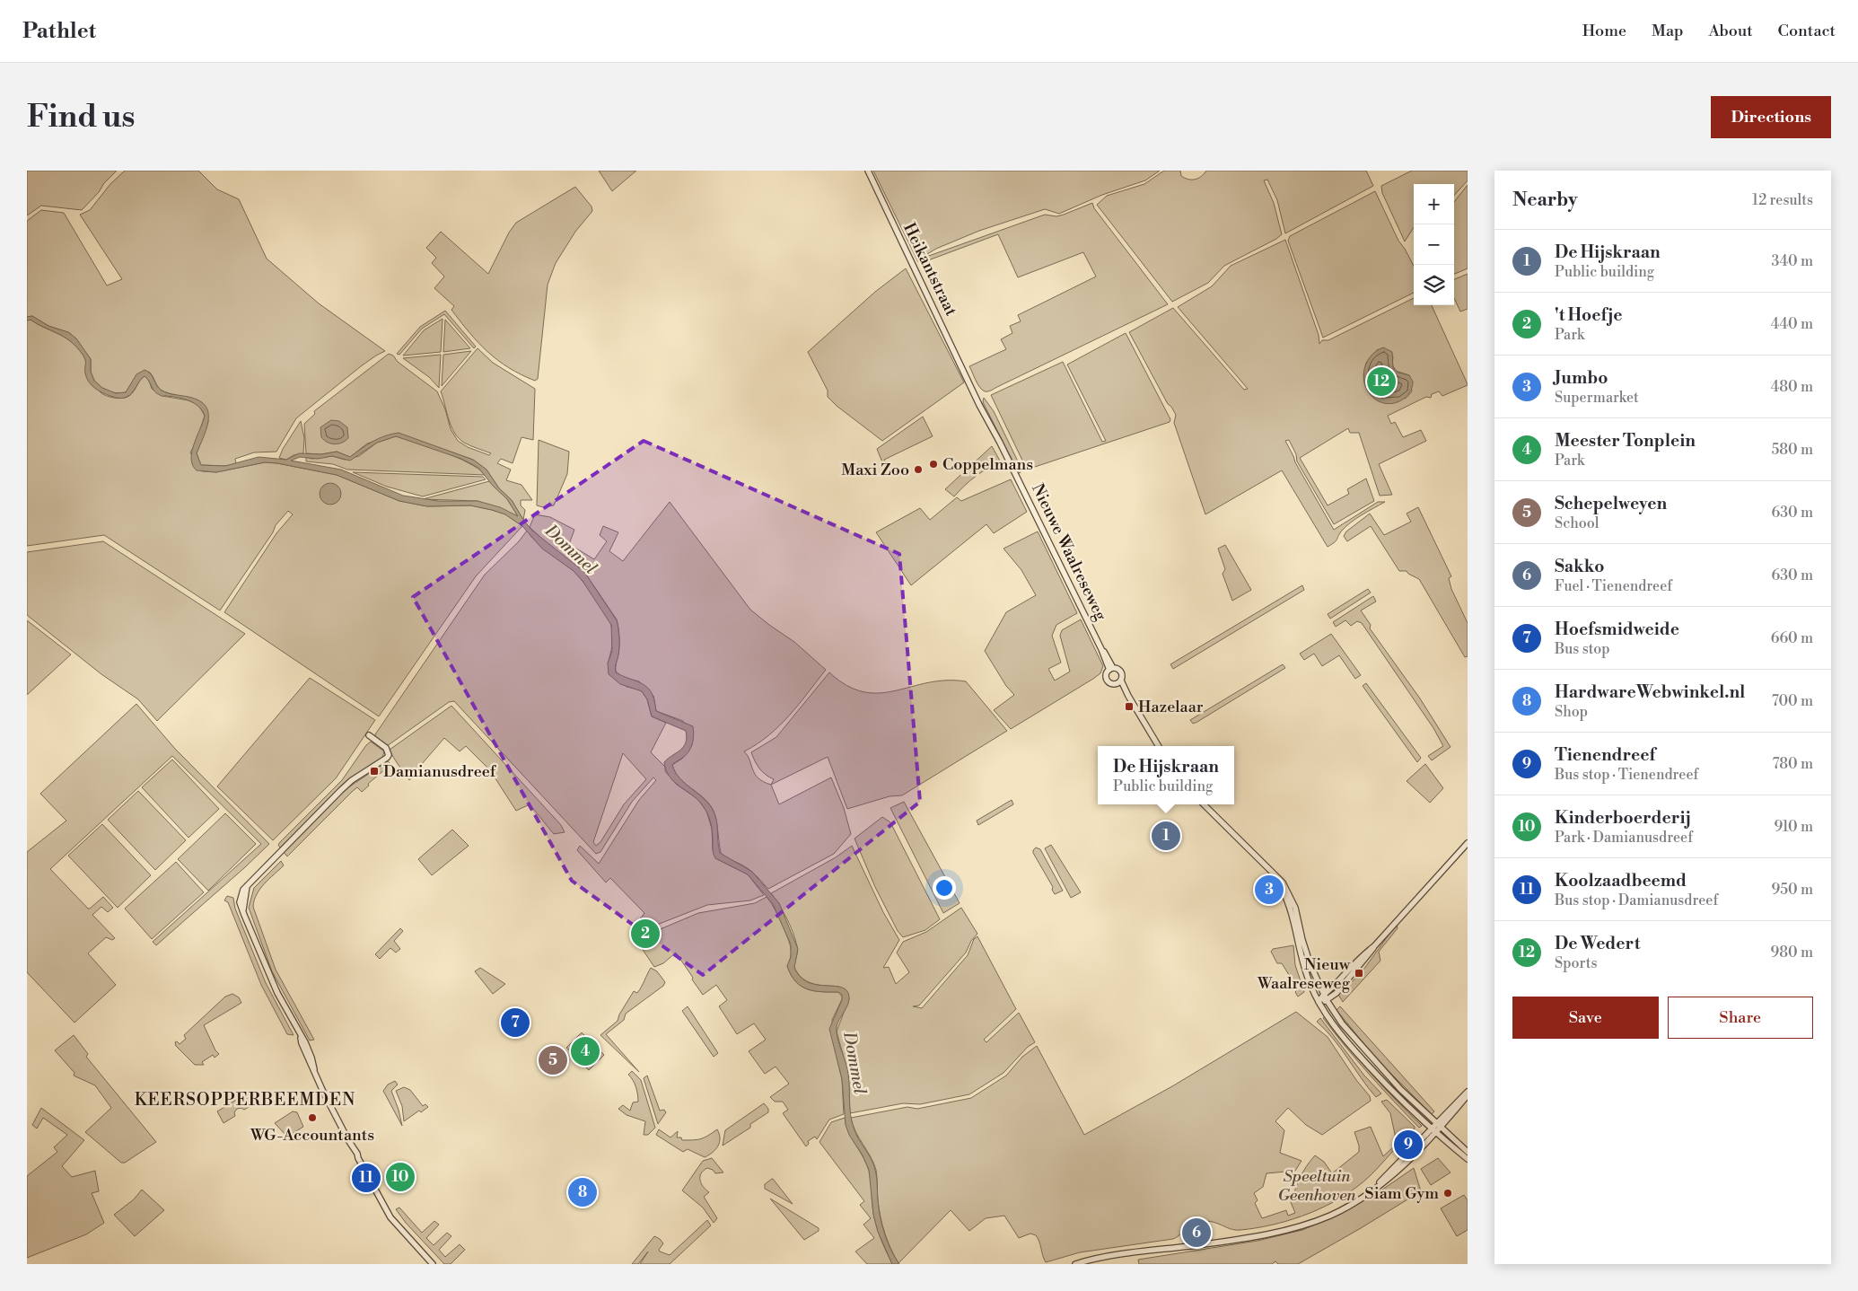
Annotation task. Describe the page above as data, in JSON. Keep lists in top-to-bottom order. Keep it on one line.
{"streets":{"street":["Heikantstraat","Nieuwe Waalreseweg"]},"crossings":[["Heikantstraat","Nieuwe Waalreseweg"]],"districts":["KEERSOPPERBEEMDEN"],"water":["Dommel"],"parks":["Speeltuin Geenhoven"],"places":{"other":["Coppelmans","Maxi Zoo","WG-Accountants","Siam Gym"],"transit":["Hazelaar","Damianusdreef","Nieuw Waalreseweg"]},"page":{"header":"Pathlet","nav":["Home","Map","About","Contact"],"buttons":["Directions",["Save","Share"]],"title":"Find us","heading":["Nearby","12 results"],"map_buttons":["+","−"],"list":[{"mark":"1","name":"De Hijskraan","note":"Public building","value":"340 m"},{"mark":"2","name":"'t Hoefje","note":"Park","value":"440 m"},{"mark":"3","name":"Jumbo","note":"Supermarket","value":"480 m"},{"mark":"4","name":"Meester Tonplein","note":"Park","value":"580 m"},{"mark":"5","name":"Schepelweyen","note":"School","value":"630 m"},{"mark":"6","name":"Sakko","note":"Fuel · Tienendreef","value":"630 m"},{"mark":"7","name":"Hoefsmidweide","note":"Bus stop","value":"660 m"},{"mark":"8","name":"HardwareWebwinkel.nl","note":"Shop","value":"700 m"},{"mark":"9","name":"Tienendreef","note":"Bus stop · Tienendreef","value":"780 m"},{"mark":"10","name":"Kinderboerderij","note":"Park · Damianusdreef","value":"910 m"},{"mark":"11","name":"Koolzaadbeemd","note":"Bus stop · Damianusdreef","value":"950 m"},{"mark":"12","name":"De Wedert","note":"Sports","value":"980 m"}],"pins":["12","1","3","2","7","4","5","9","10","11","8","6"],"popup":["De Hijskraan","Public building"]}}
